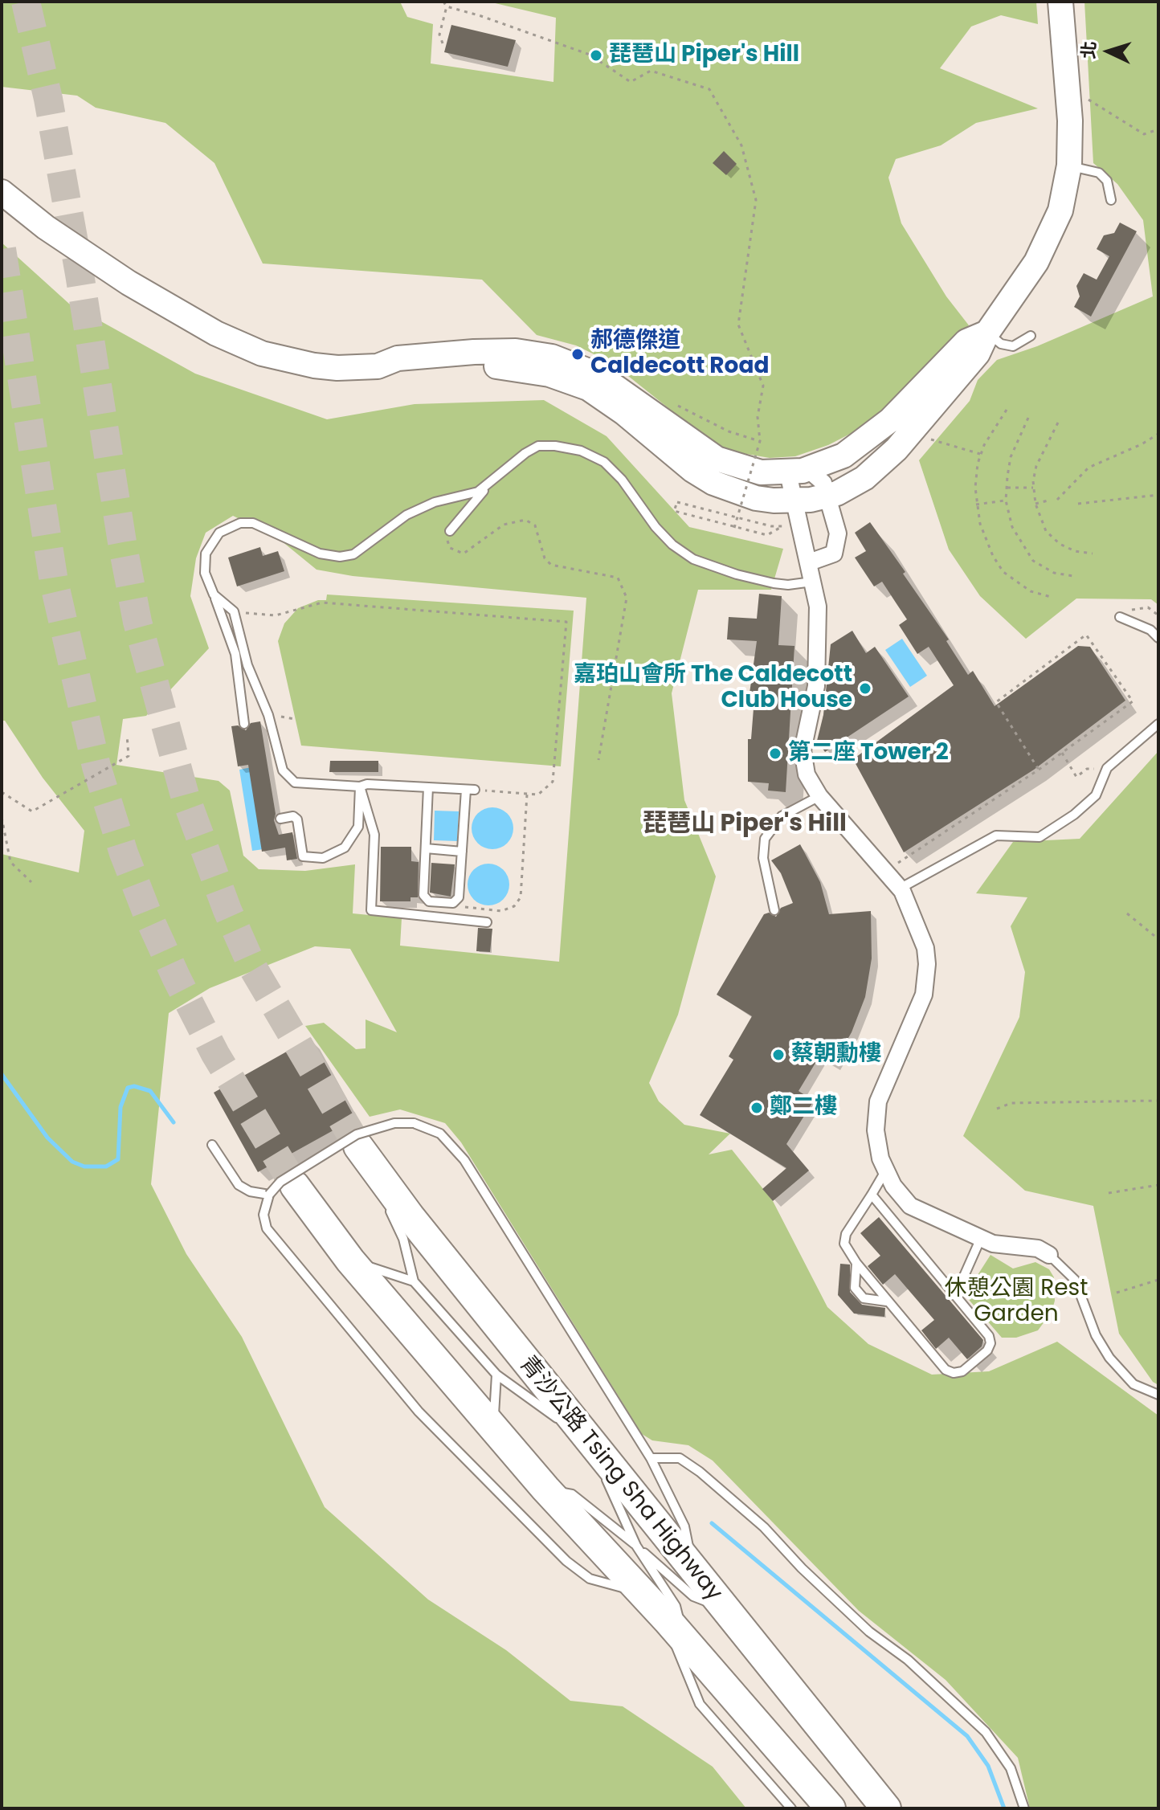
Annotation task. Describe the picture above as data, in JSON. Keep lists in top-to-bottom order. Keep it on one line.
{"streets":{"highway":["青沙公路 Tsing Sha Highway"]},"districts":["琵琶山 Piper's Hill"],"parks":["休憩公園 Rest Garden"],"places":["琵琶山 Piper's Hill","郝德傑道 Caldecott Road","嘉珀山會所 The Caldecott Club House","第二座 Tower 2","蔡朝勳樓","鄭二樓"],"north":"left"}
